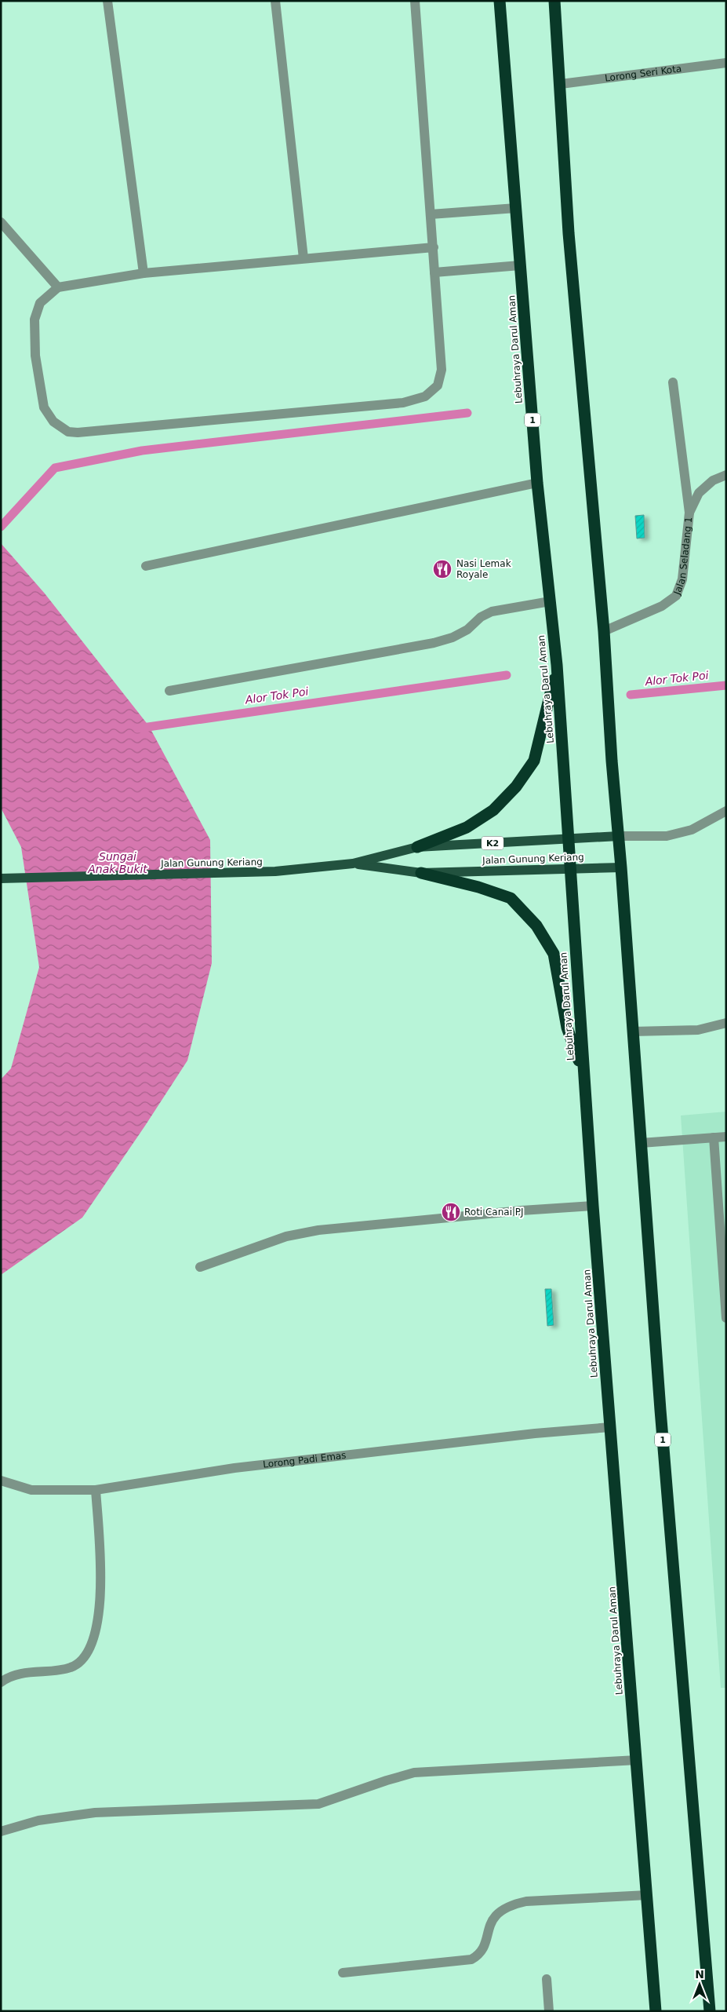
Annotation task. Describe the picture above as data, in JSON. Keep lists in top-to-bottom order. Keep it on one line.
{"streets":{"highway":["Lebuhraya Darul Aman","1"],"main road":["K2","Jalan Gunung Keriang"],"street":["Lorong Seri Kota","Jalan Seladang 1","Lorong Padi Emas"]},"crossings":[["Lorong Seri Kota","1"],["Lebuhraya Darul Aman","Jalan Gunung Keriang"],["Lebuhraya Darul Aman","Lorong Padi Emas"],["1","Jalan Seladang 1"],["1","Jalan Gunung Keriang"]],"water":["Alor Tok Poi","Sungai Anak Bukit"],"places":{"restaurant":["Nasi Lemak Royale","Roti Canai PJ"]},"north":"top"}
